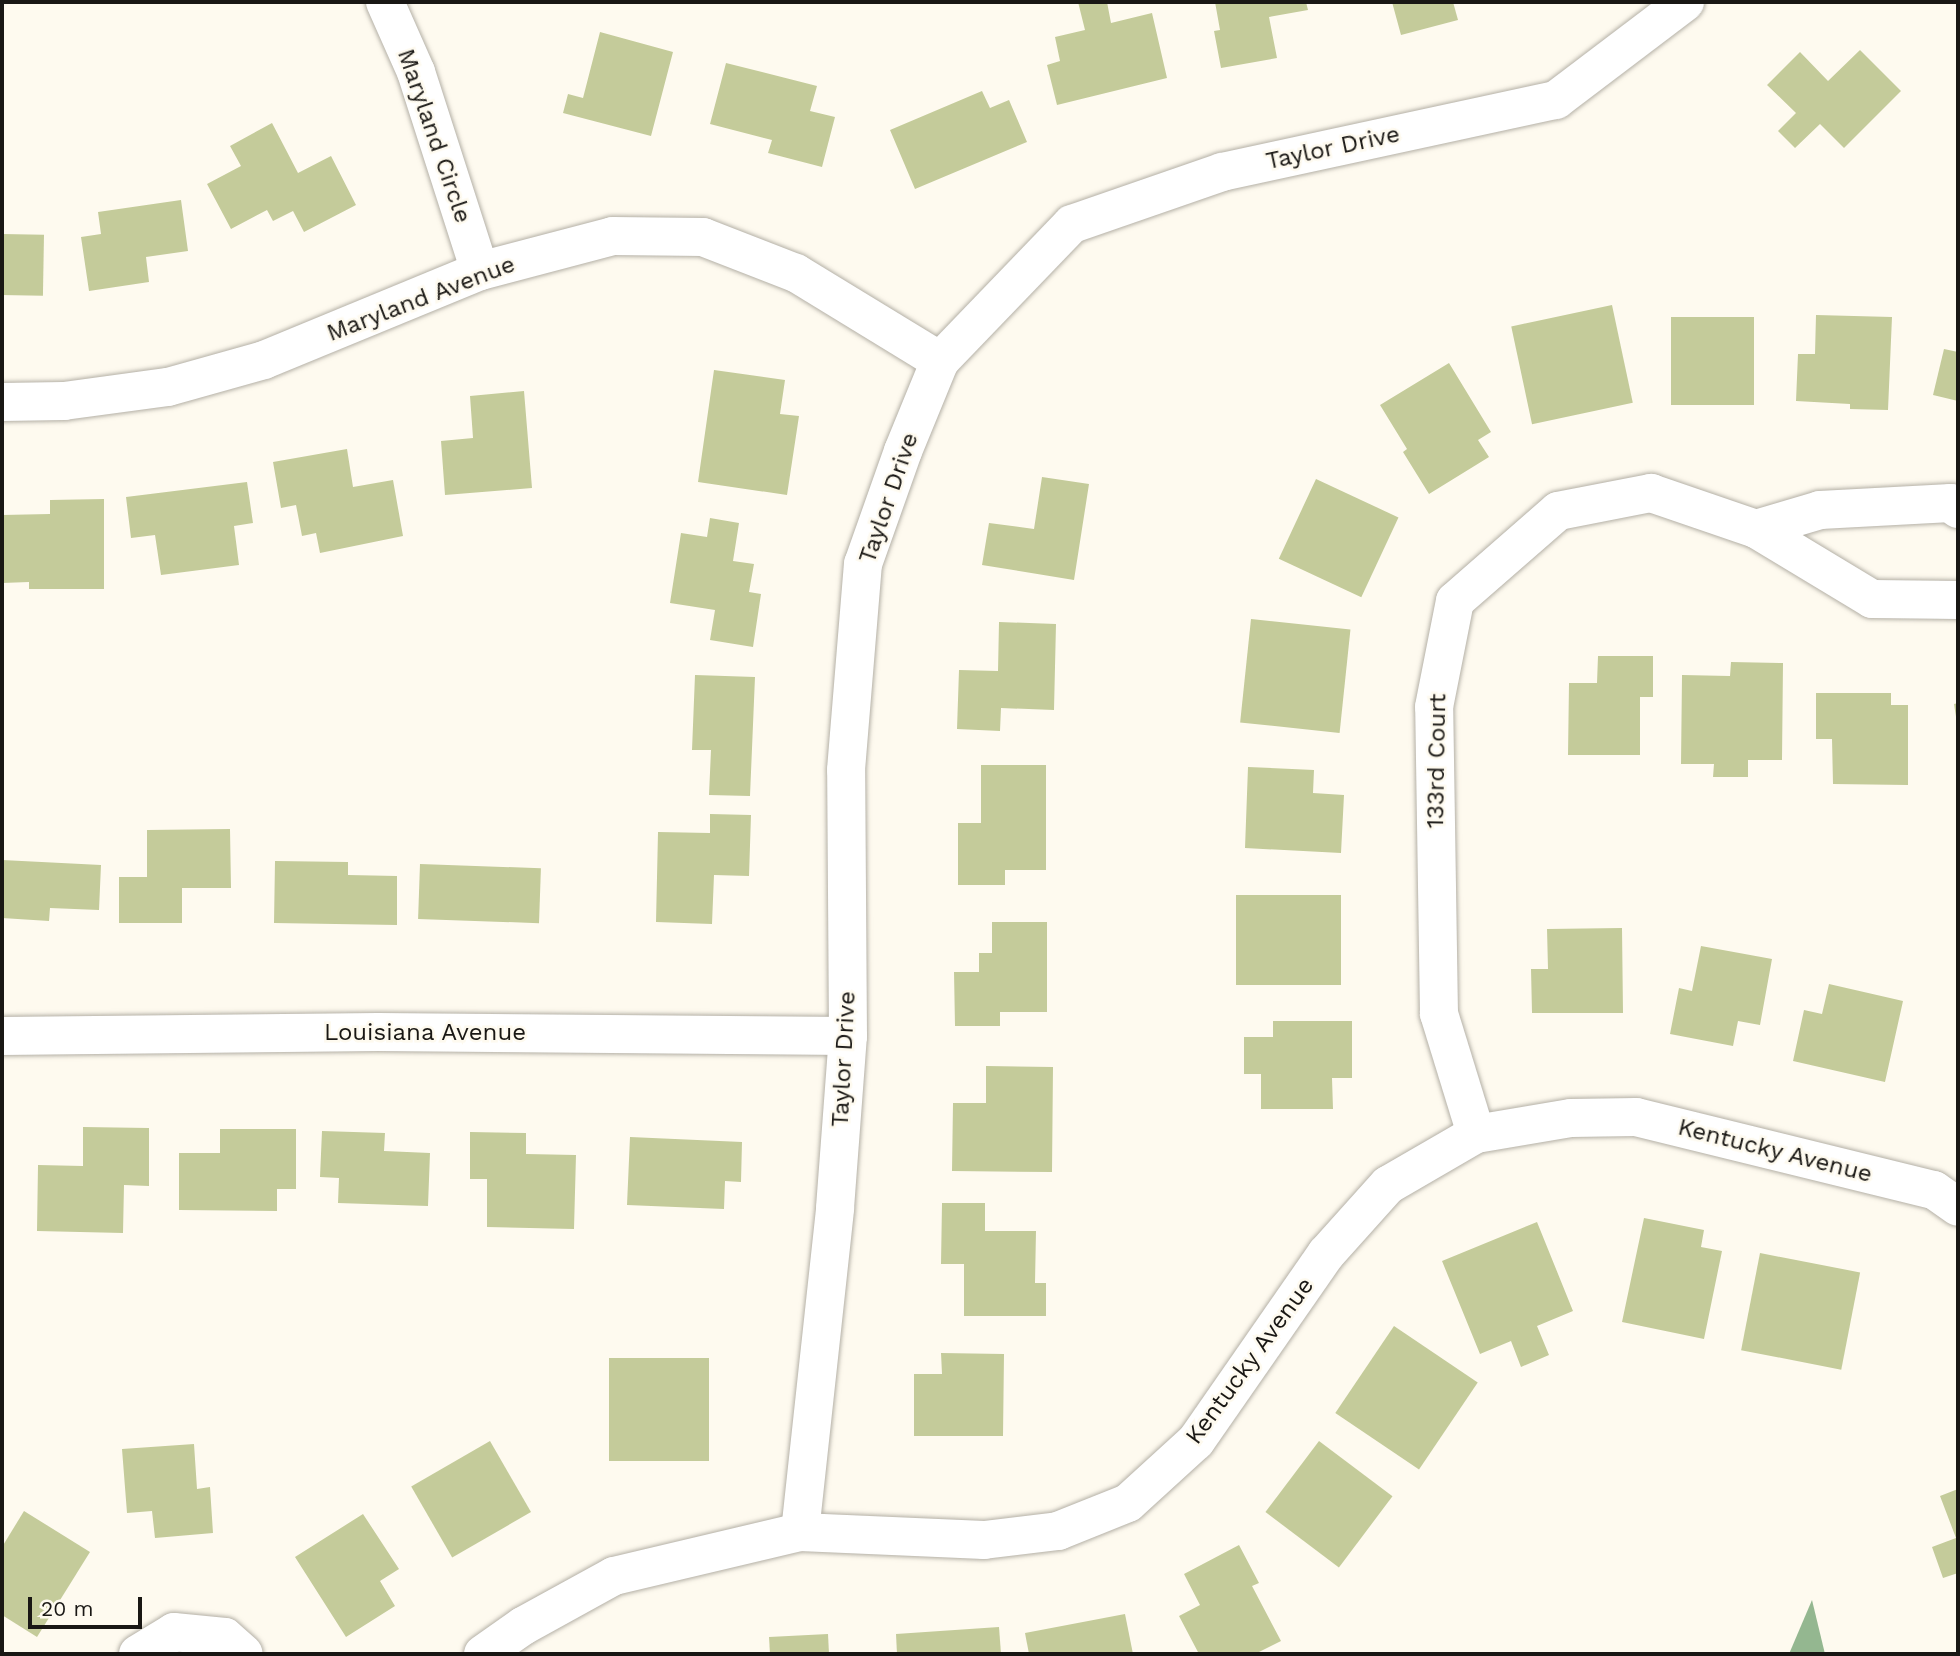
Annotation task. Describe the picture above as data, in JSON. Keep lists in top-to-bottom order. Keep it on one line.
{"streets":{"street":["Maryland Circle","Taylor Drive","Maryland Avenue","133rd Court","Louisiana Avenue","Kentucky Avenue"]},"crossings":[["Maryland Circle","Maryland Avenue"],["Taylor Drive","Maryland Avenue"],["Taylor Drive","Louisiana Avenue"],["Taylor Drive","Kentucky Avenue"],["133rd Court","Kentucky Avenue"]],"scale_bar":"20 m"}
